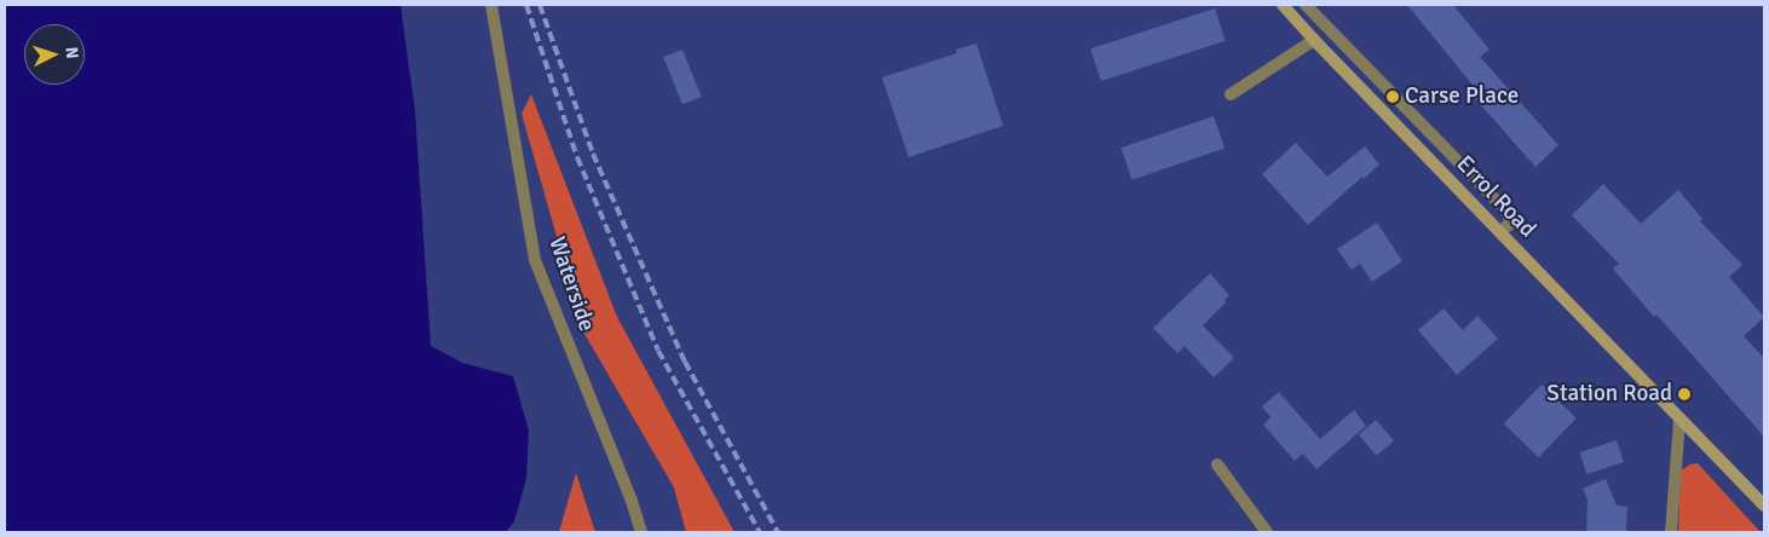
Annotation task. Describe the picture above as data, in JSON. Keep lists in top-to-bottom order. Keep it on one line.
{"streets":{"street":["Errol Road","Waterside"]},"places":["Carse Place","Station Road"],"north":"right"}
